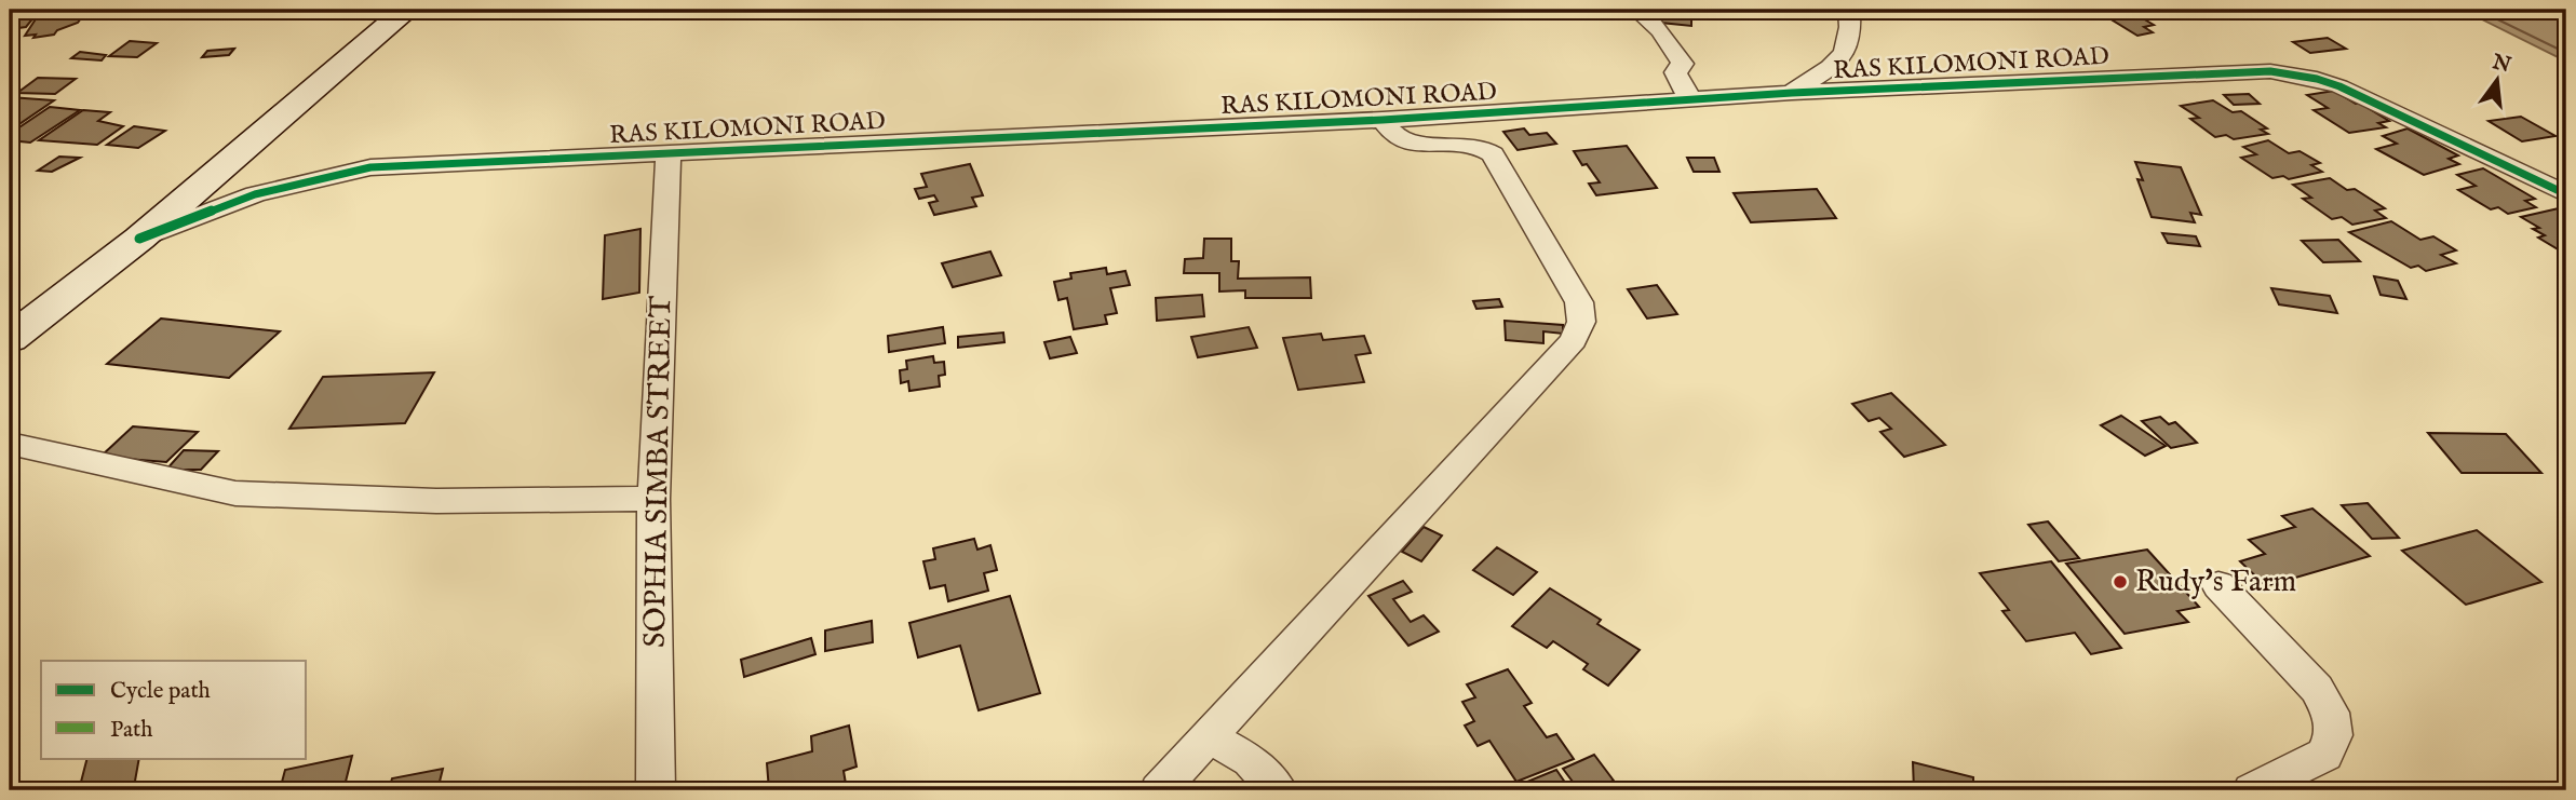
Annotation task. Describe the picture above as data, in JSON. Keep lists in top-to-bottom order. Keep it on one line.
{"streets":{"street":["RAS KILOMONI ROAD","SOPHIA SIMBA STREET"]},"crossings":[["RAS KILOMONI ROAD","SOPHIA SIMBA STREET"]],"places":["Rudy's Farm"],"legend":["Cycle path","Path"],"north":"top"}
